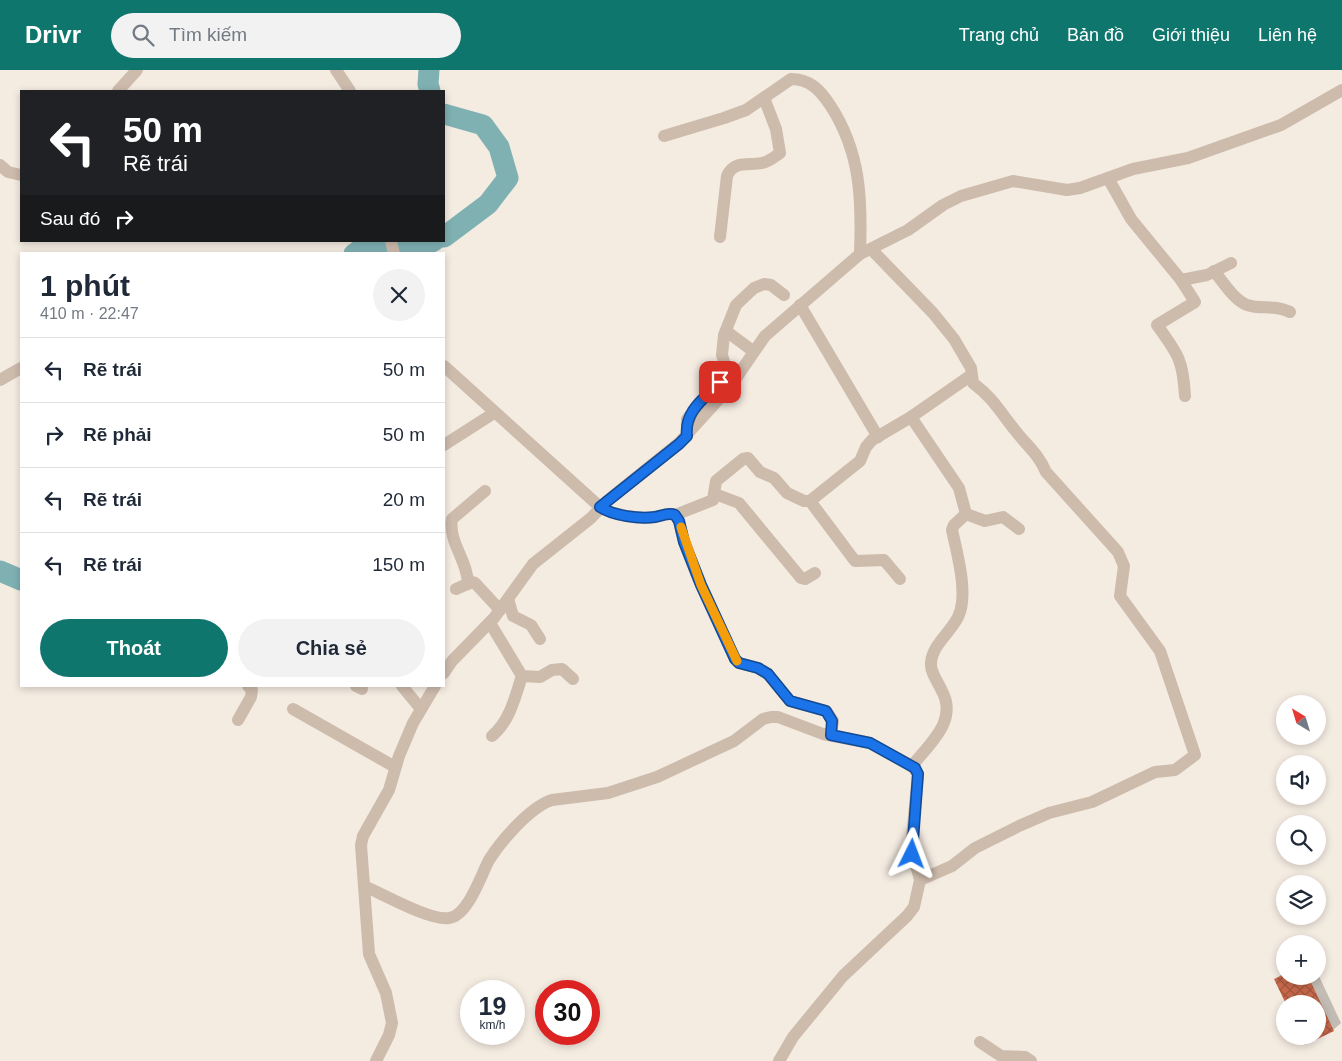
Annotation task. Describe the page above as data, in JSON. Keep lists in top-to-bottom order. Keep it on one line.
{"north":"top left","page":{"header":"Drivr","search":"Tìm kiếm","nav":["Trang chủ","Bản đồ","Giới thiệu","Liên hệ"],"turn":["50 m","Rẽ trái"],"then":"Sau đó","heading":["1 phút","410 m · 22:47"],"list":[{"name":"Rẽ trái","value":"50 m"},{"name":"Rẽ phải","value":"50 m"},{"name":"Rẽ trái","value":"20 m"},{"name":"Rẽ trái","value":"150 m"}],"buttons":["Thoát","Chia sẻ"],"map_buttons":["+","−"],"speed":"19 km/h","limit":"30"}}
